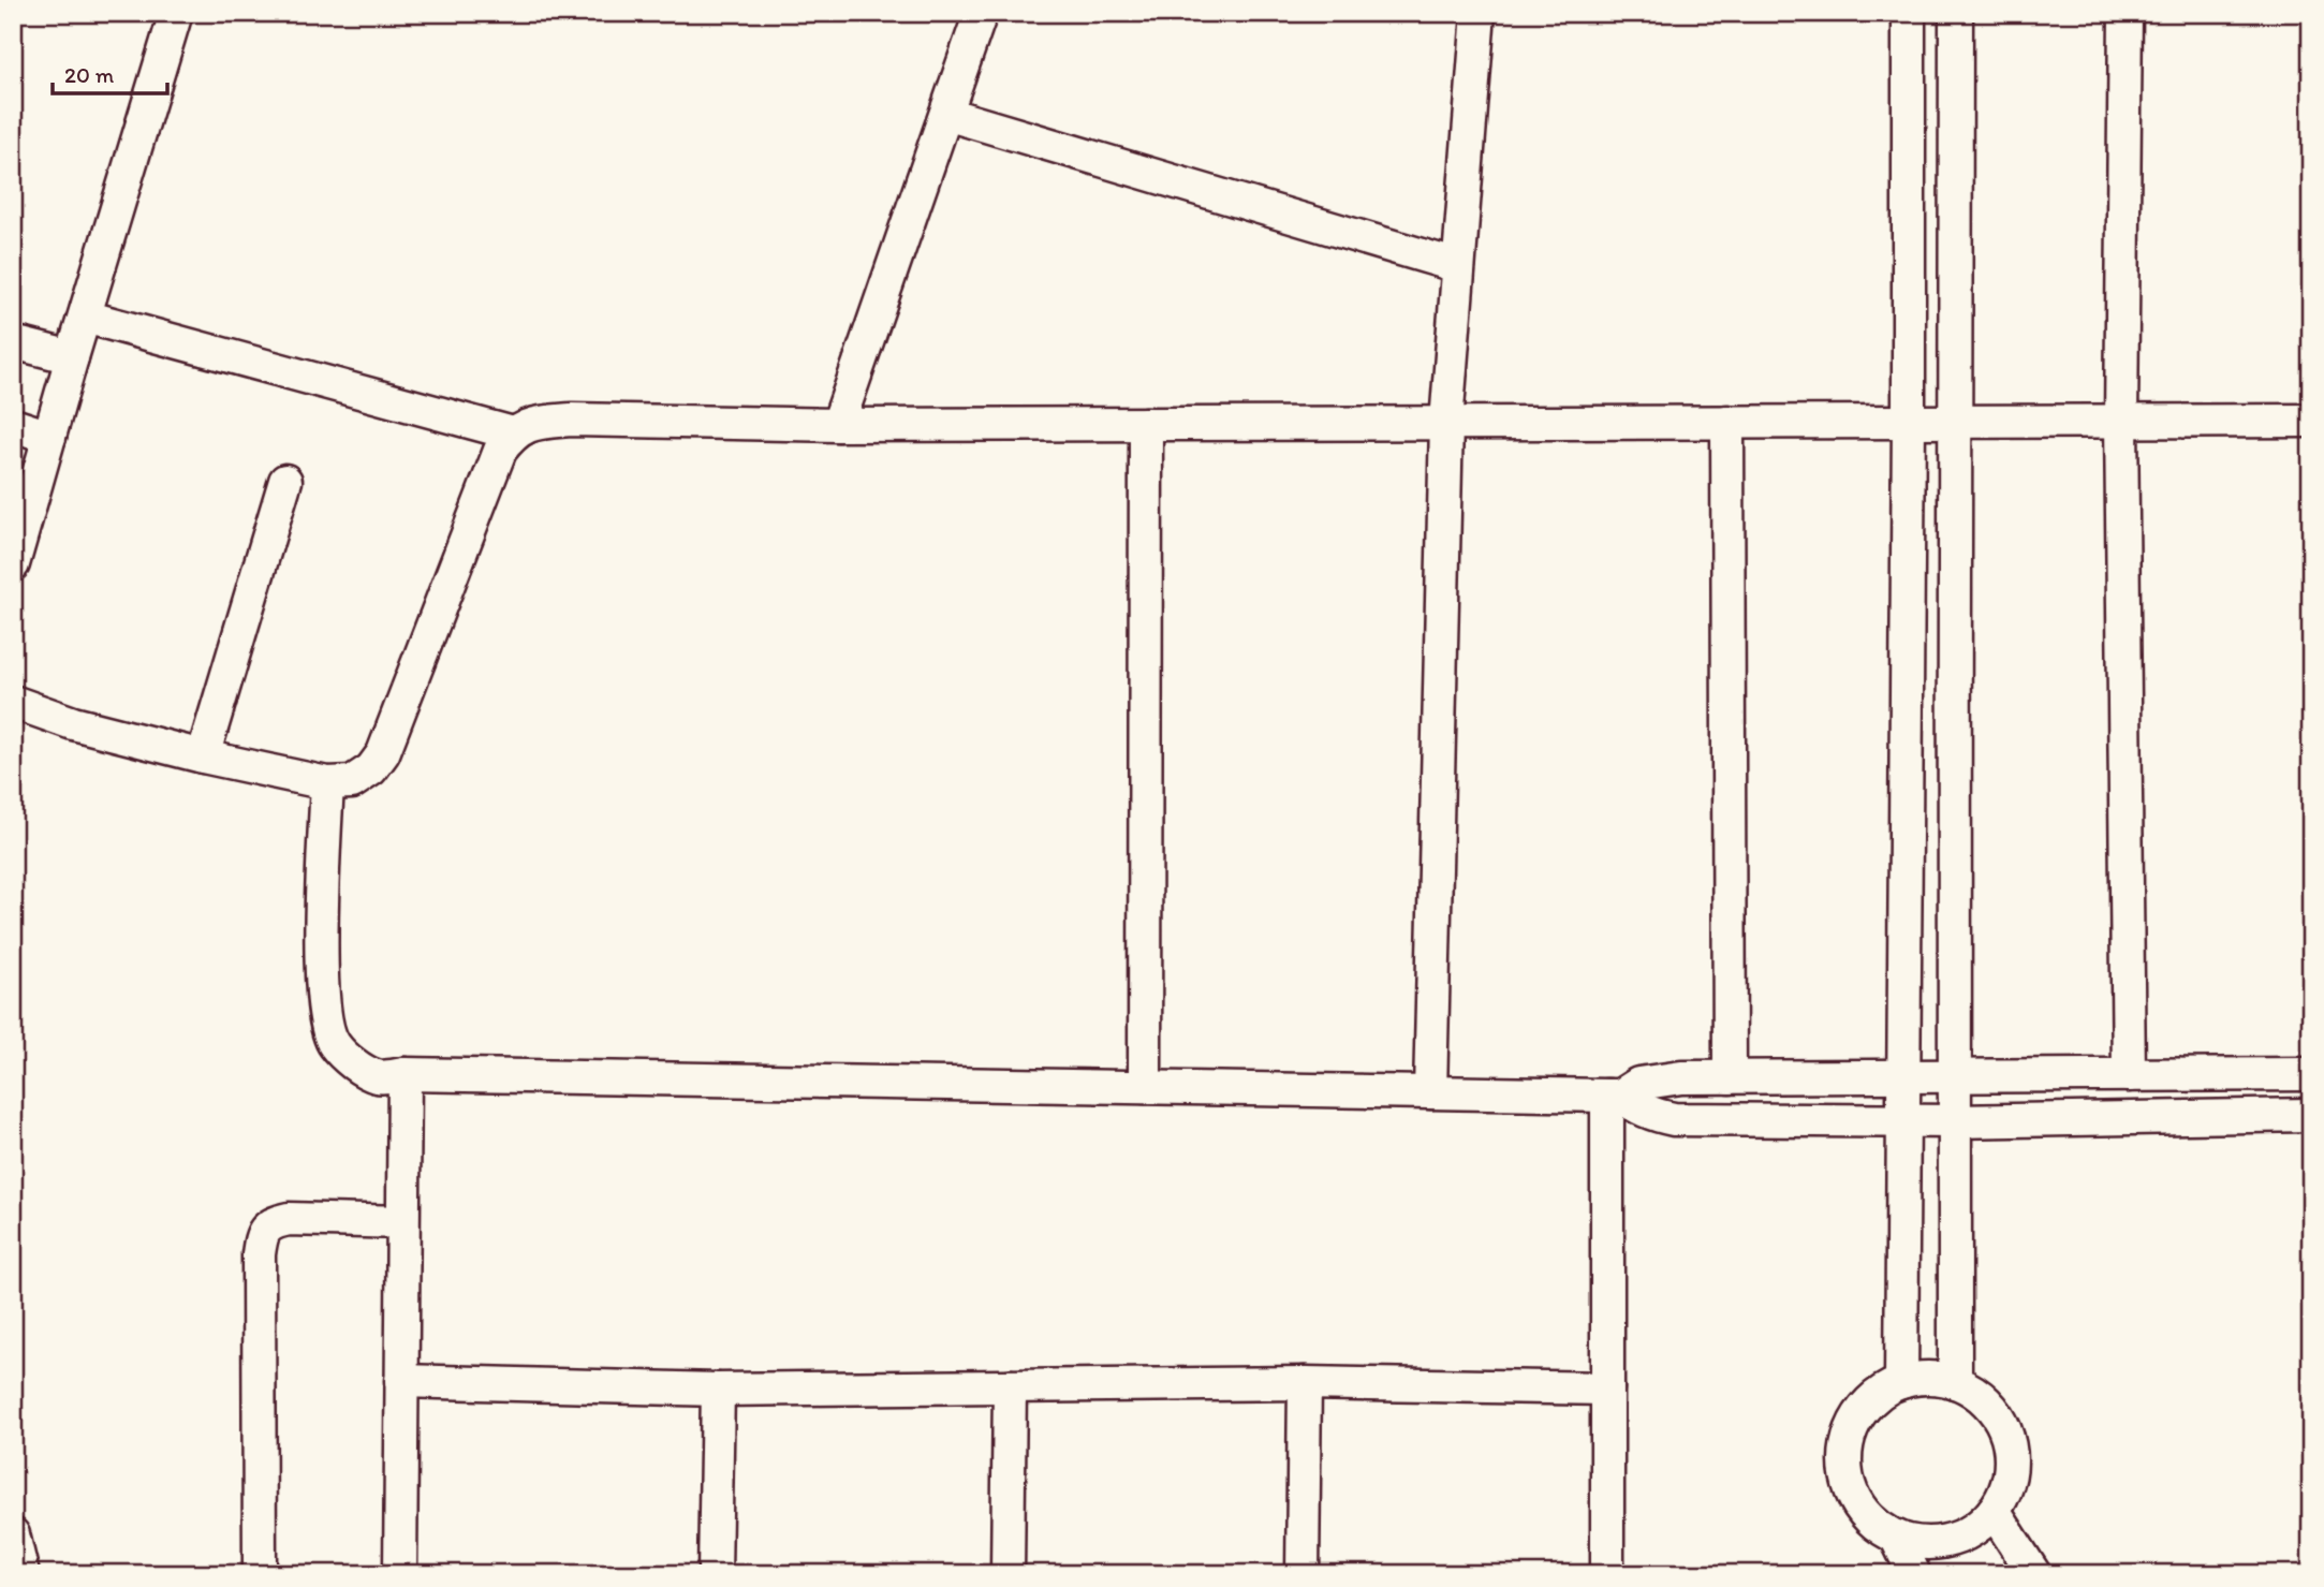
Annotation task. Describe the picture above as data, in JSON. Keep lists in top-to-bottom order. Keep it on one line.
{"scale_bar":"20 m"}
